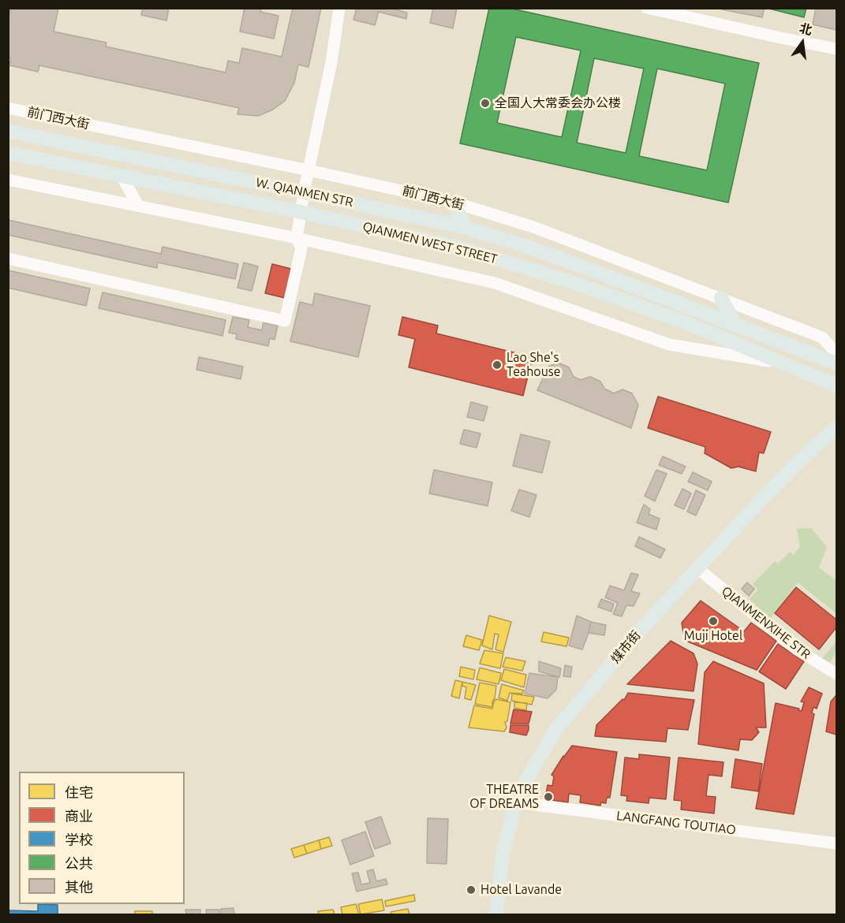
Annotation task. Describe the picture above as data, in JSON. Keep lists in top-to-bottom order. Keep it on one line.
{"streets":{"main road":["W. QIANMEN STR","QIANMEN WEST STREET","煤市街"],"street":["前门西大街","QIANMENXIHE STR","LANGFANG TOUTIAO"]},"crossings":[["W. QIANMEN STR","QIANMEN WEST STREET"],["QIANMENXIHE STR","煤市街"],["煤市街","LANGFANG TOUTIAO"]],"places":["全国人大常委会办公楼","Lao She's Teahouse","Muji Hotel","THEATRE OF DREAMS","Hotel Lavande"],"legend":["住宅","商业","学校","公共","其他"],"north":"top"}
